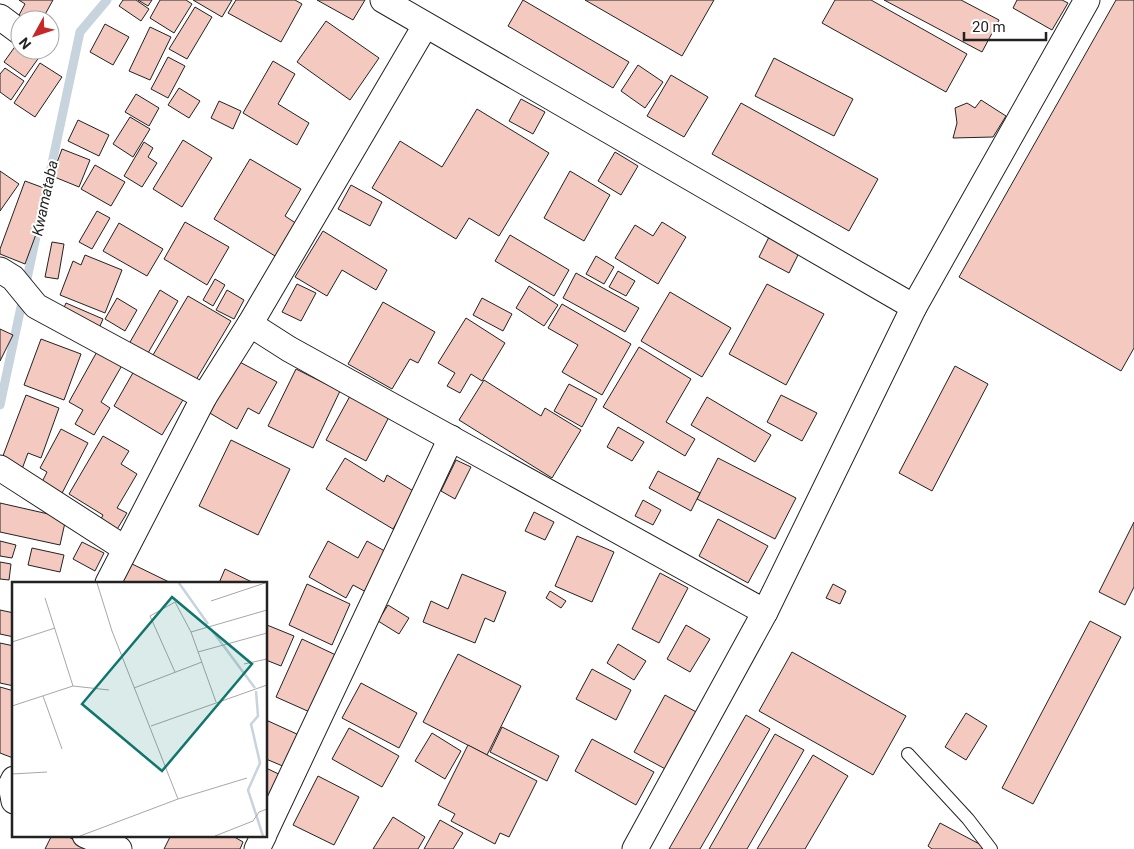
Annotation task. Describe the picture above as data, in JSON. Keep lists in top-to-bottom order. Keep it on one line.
{"water":["Kwamataba"],"scale_bar":"20 m","north":"bottom left"}
